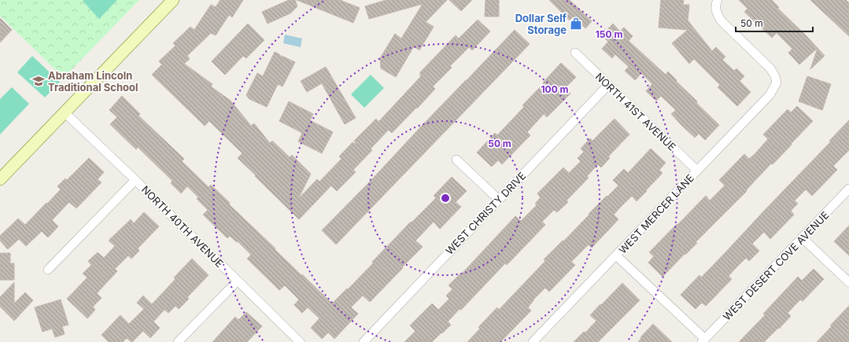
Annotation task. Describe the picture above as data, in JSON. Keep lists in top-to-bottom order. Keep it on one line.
{"streets":{"street":["NORTH 41ST AVENUE","WEST CHRISTY DRIVE","WEST MERCER LANE","NORTH 40TH AVENUE","WEST DESERT COVE AVENUE"]},"crossings":[["NORTH 41ST AVENUE","WEST CHRISTY DRIVE"],["NORTH 41ST AVENUE","WEST MERCER LANE"]],"places":{"shop":["Dollar Self Storage"],"school or university":["Abraham Lincoln Traditional School"]},"scale_bar":"50 m","rings":["150 m","100 m","50 m"]}
